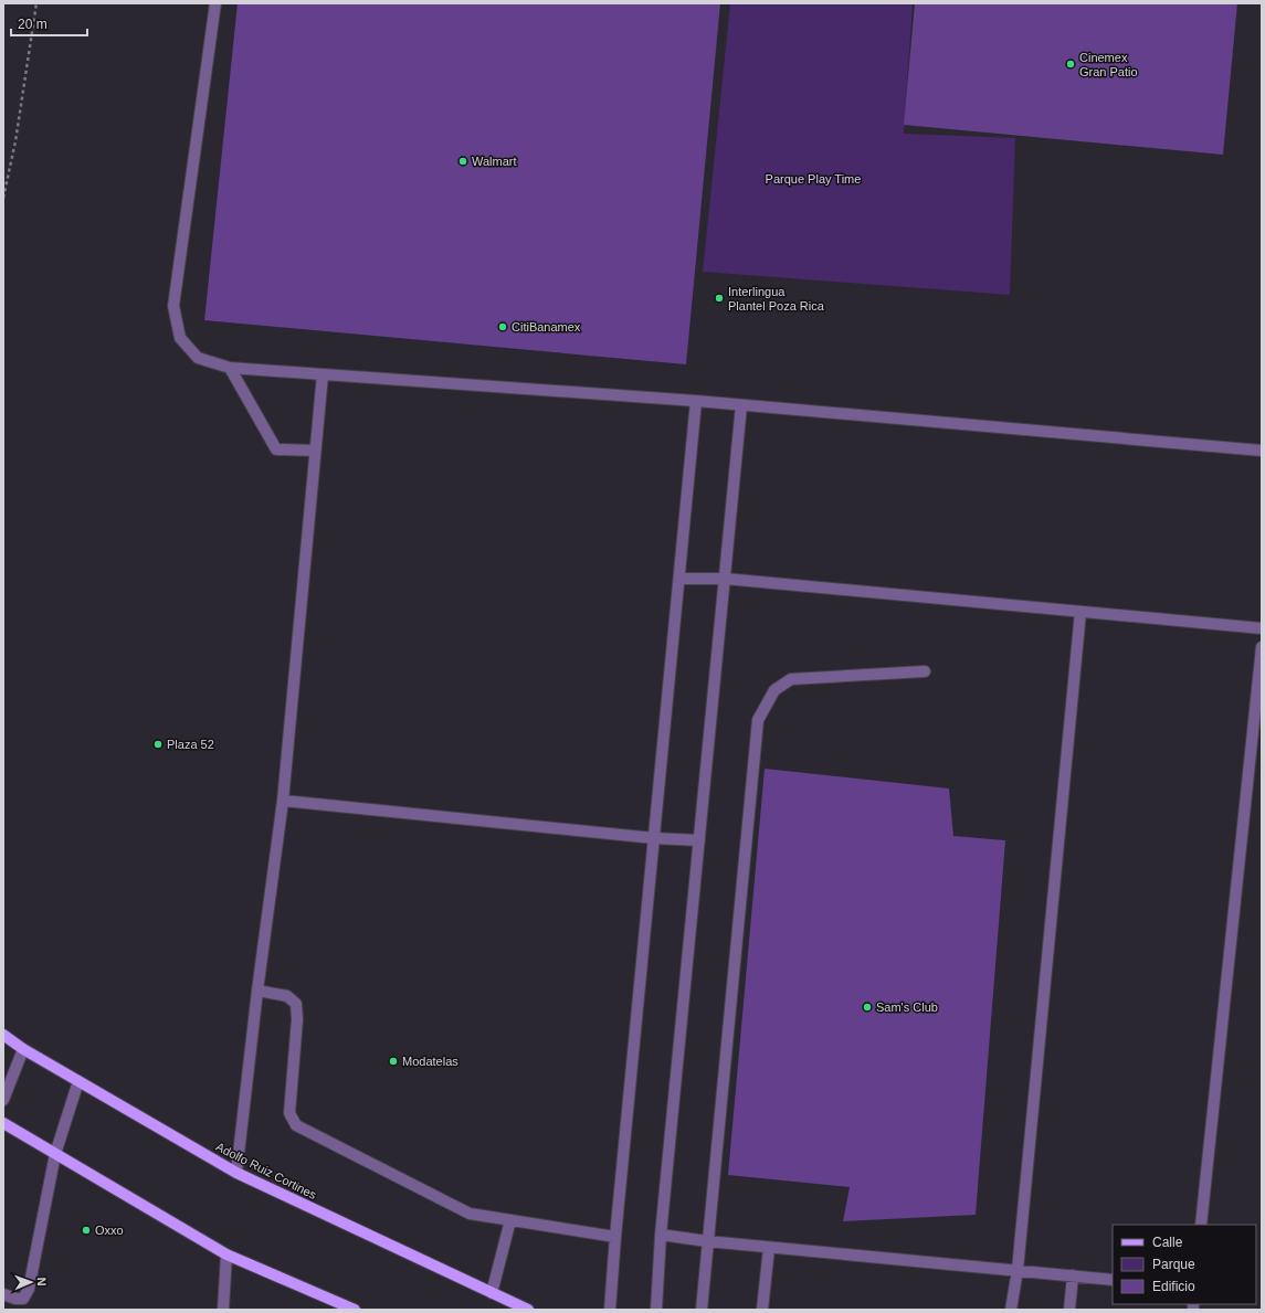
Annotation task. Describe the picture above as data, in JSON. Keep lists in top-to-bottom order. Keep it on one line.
{"streets":{"main road":["Adolfo Ruiz Cortines"]},"parks":["Parque Play Time"],"places":["Cinemex Gran Patio","Walmart","Interlingua Plantel Poza Rica","CitiBanamex","Plaza 52","Sam's Club","Modatelas","Oxxo"],"legend":["Calle","Parque","Edificio"],"scale_bar":"20 m","north":"right"}
